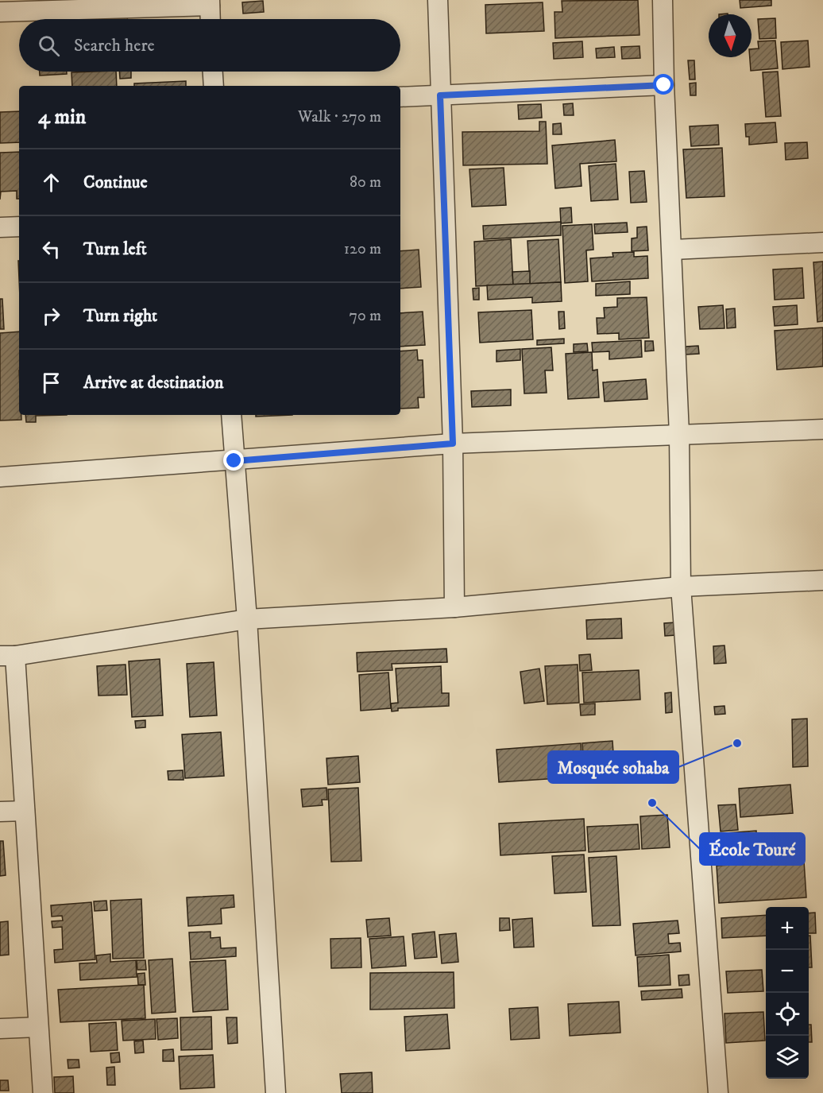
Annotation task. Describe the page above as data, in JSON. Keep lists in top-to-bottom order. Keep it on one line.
{"places":["Mosquée sohaba","École Touré"],"north":"bottom","page":{"search":"Search here","heading":["4 min","Walk · 270 m"],"list":[["Continue","80 m"],["Turn left","120 m"],["Turn right","70 m"],"Arrive at destination"],"map_buttons":["+","−"]}}
